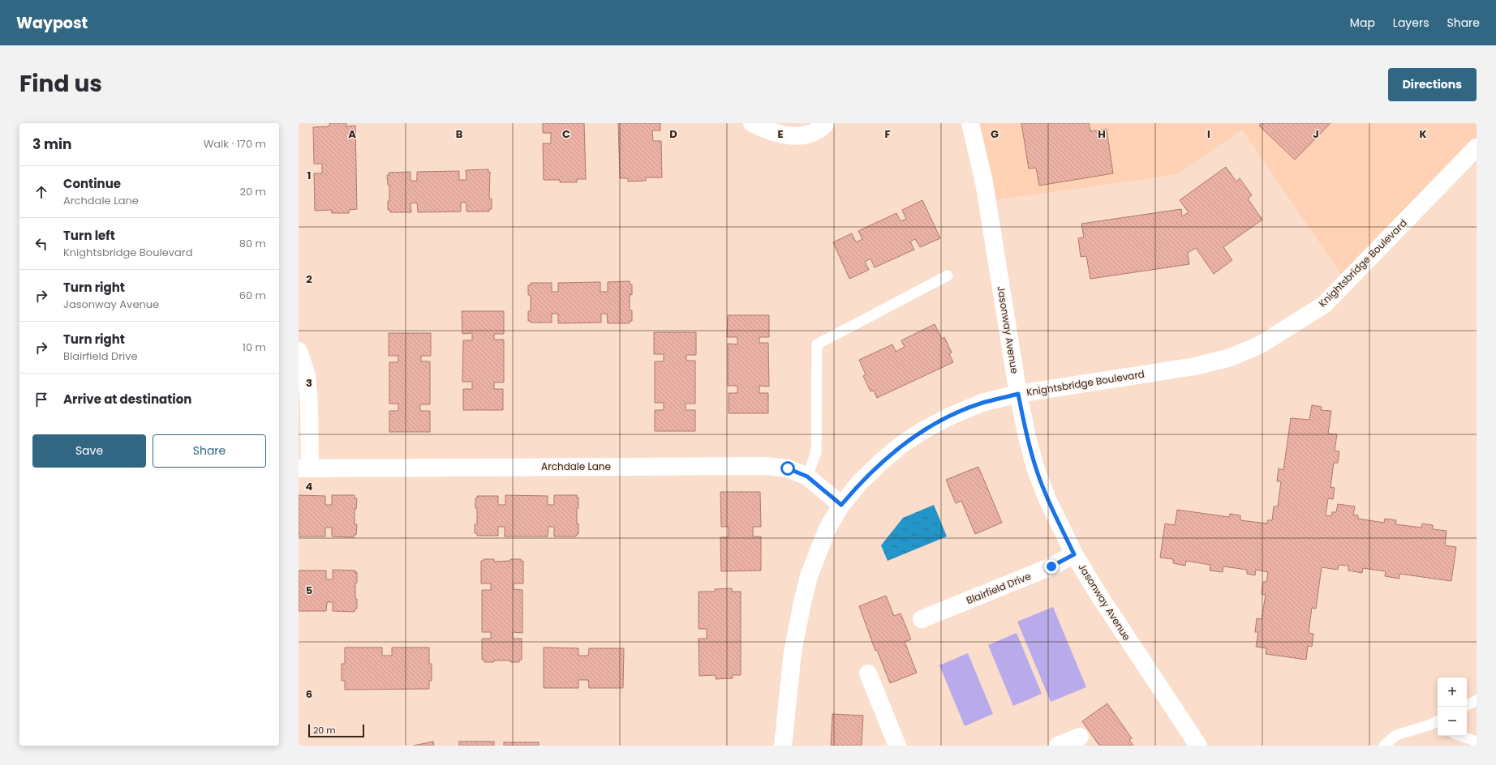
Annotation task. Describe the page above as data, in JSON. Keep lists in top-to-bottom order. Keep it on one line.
{"streets":{"street":["Knightsbridge Boulevard","Jasonway Avenue","Archdale Lane","Blairfield Drive"]},"crossings":[["Knightsbridge Boulevard","Jasonway Avenue"],["Knightsbridge Boulevard","Archdale Lane"],["Jasonway Avenue","Blairfield Drive"]],"scale_bar":"20 m","page":{"header":"Waypost","nav":["Map","Layers","Share"],"title":"Find us","buttons":["Directions",["Save","Share"]],"heading":["3 min","Walk · 170 m"],"list":[["Continue","Archdale Lane","20 m"],["Turn left","Knightsbridge Boulevard","80 m"],["Turn right","Jasonway Avenue","60 m"],["Turn right","Blairfield Drive","10 m"],"Arrive at destination"],"map_buttons":["+","−"],"scale":"20 m"},"grid":{"columns":["A","B","C","D","E","F","G","H","I","J","K"],"rows":["1","2","3","4","5","6"]}}
